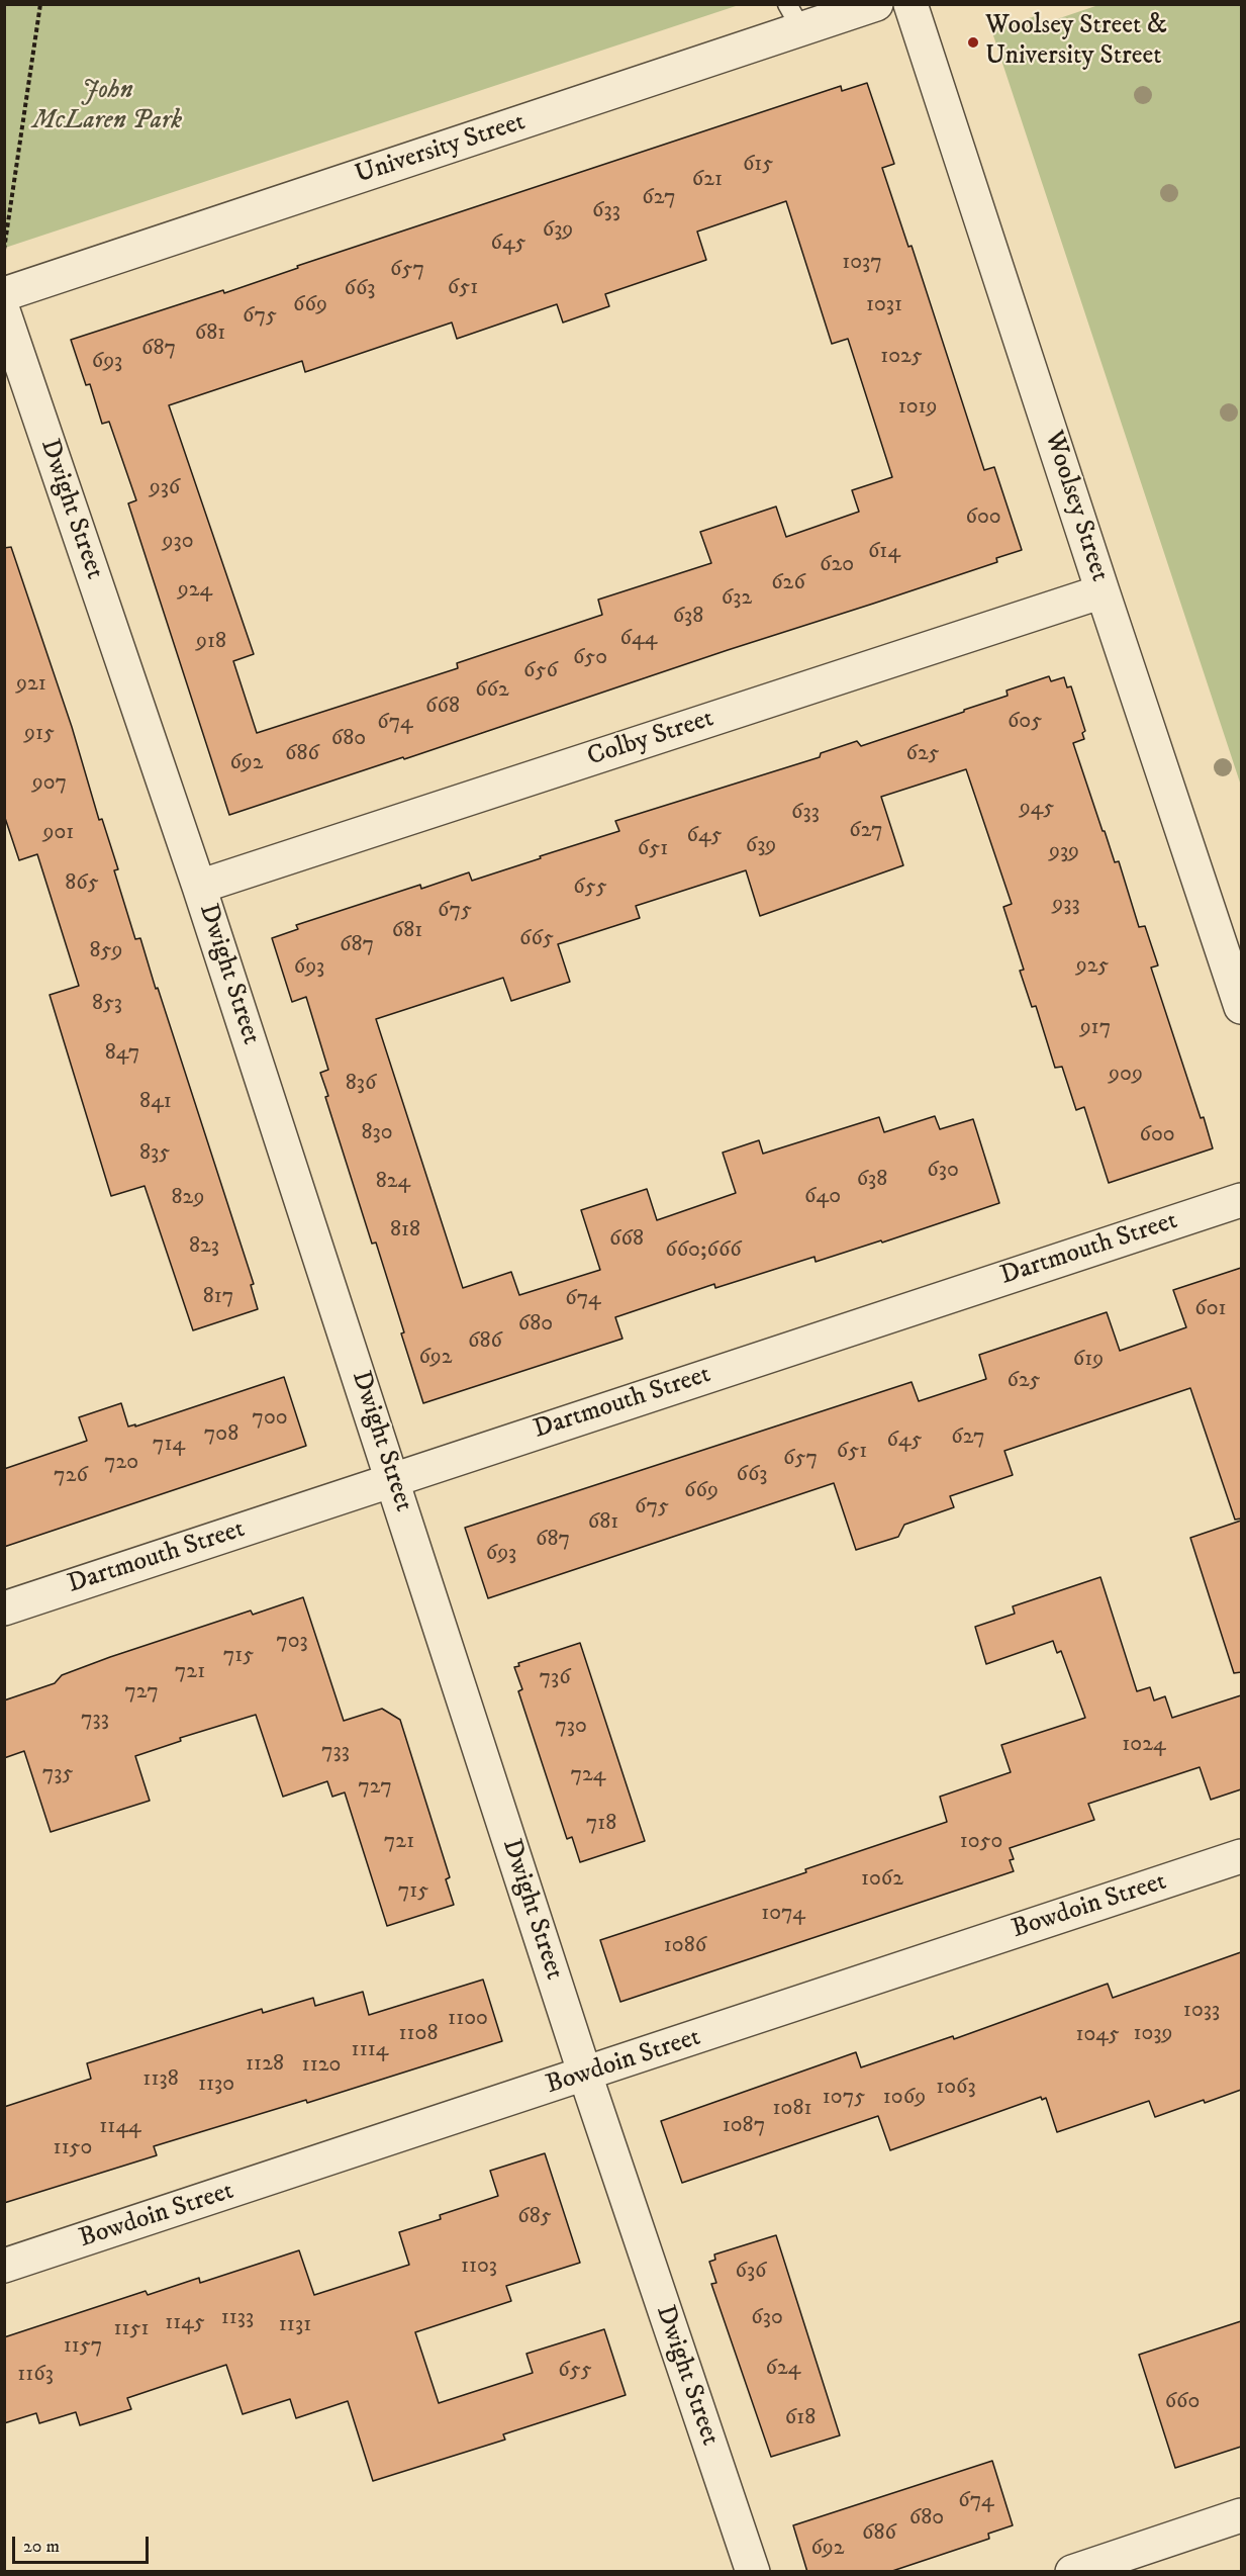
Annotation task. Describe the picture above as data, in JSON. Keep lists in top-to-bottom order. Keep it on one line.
{"streets":{"street":["University Street","Woolsey Street","Dwight Street","Colby Street","Dartmouth Street","Bowdoin Street"]},"crossings":[["Woolsey Street","Colby Street"],["Dwight Street","Colby Street"],["Dwight Street","Dartmouth Street"],["Dwight Street","Bowdoin Street"]],"parks":["John McLaren Park"],"places":["Woolsey Street & University Street"],"house_numbers":["615","621","627","633","639","645","1037","657","651","663","669","1031","675","681","687","1025","693","1019","936","600","930","614","620","626","924","632","638","644","918","650","656","921","662","668","605","674","915","680","686","625","692","907","945","633","627","901","645","639","651","939","865","655","933","675","681","665","687","859","925","693","853","917","847","909","836","841","830","600","835","630","638","824","640","829","818","668","823","660;666","817","674","601","680","686","692","619","625","700","708","627","645","714","651","657","720","663","726","669","675","681","687","693","703","715","721","736","727","733","730","1024","733","735","724","727","718","721","1050","1062","715","1074","1086","1033","1100","1108","1039","1045","1114","1128","1120","1138","1130","1063","1075","1069","1081","1087","1144","1150","685","1103","636","1133","630","1145","1131","1151","1157","624","655","1163","660","618","674","680","686","692"],"scale_bar":"20 m"}
